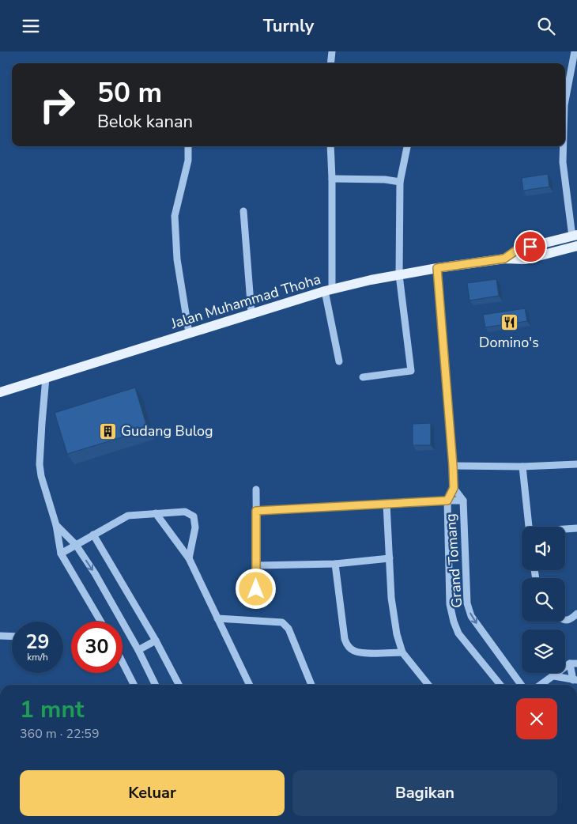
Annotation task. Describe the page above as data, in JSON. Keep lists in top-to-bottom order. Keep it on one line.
{"streets":{"main road":["Jalan Muhammad Thoha"],"street":["Grand Tomang"]},"crossings":[["Jalan Muhammad Thoha","Grand Tomang"]],"places":{"restaurant":["Domino's"],"building":["Gudang Bulog"]},"page":{"header":"Turnly","turn":["50 m","Belok kanan"],"speed":"29 km/h","limit":"30","heading":["1 mnt","360 m · 22:59"],"buttons":["Keluar","Bagikan"]}}
